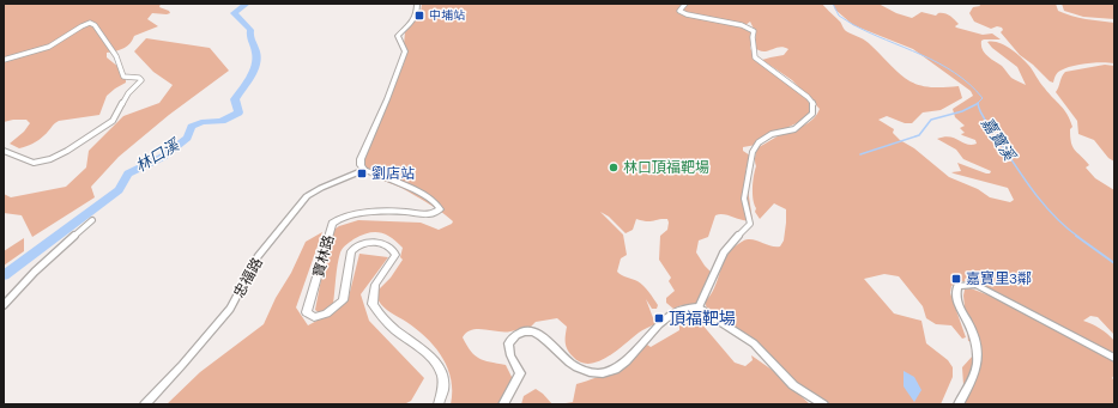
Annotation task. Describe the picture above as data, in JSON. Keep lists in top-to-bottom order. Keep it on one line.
{"streets":{"main road":["寶林路"],"street":["忠福路"]},"crossings":[["寶林路","忠福路"]],"water":["嘉寶溪","林口溪"],"places":{"transit":["中埔站","劉店站","嘉寶里3鄰","頂福靶場"],"other":["林口頂福靶場"]}}
